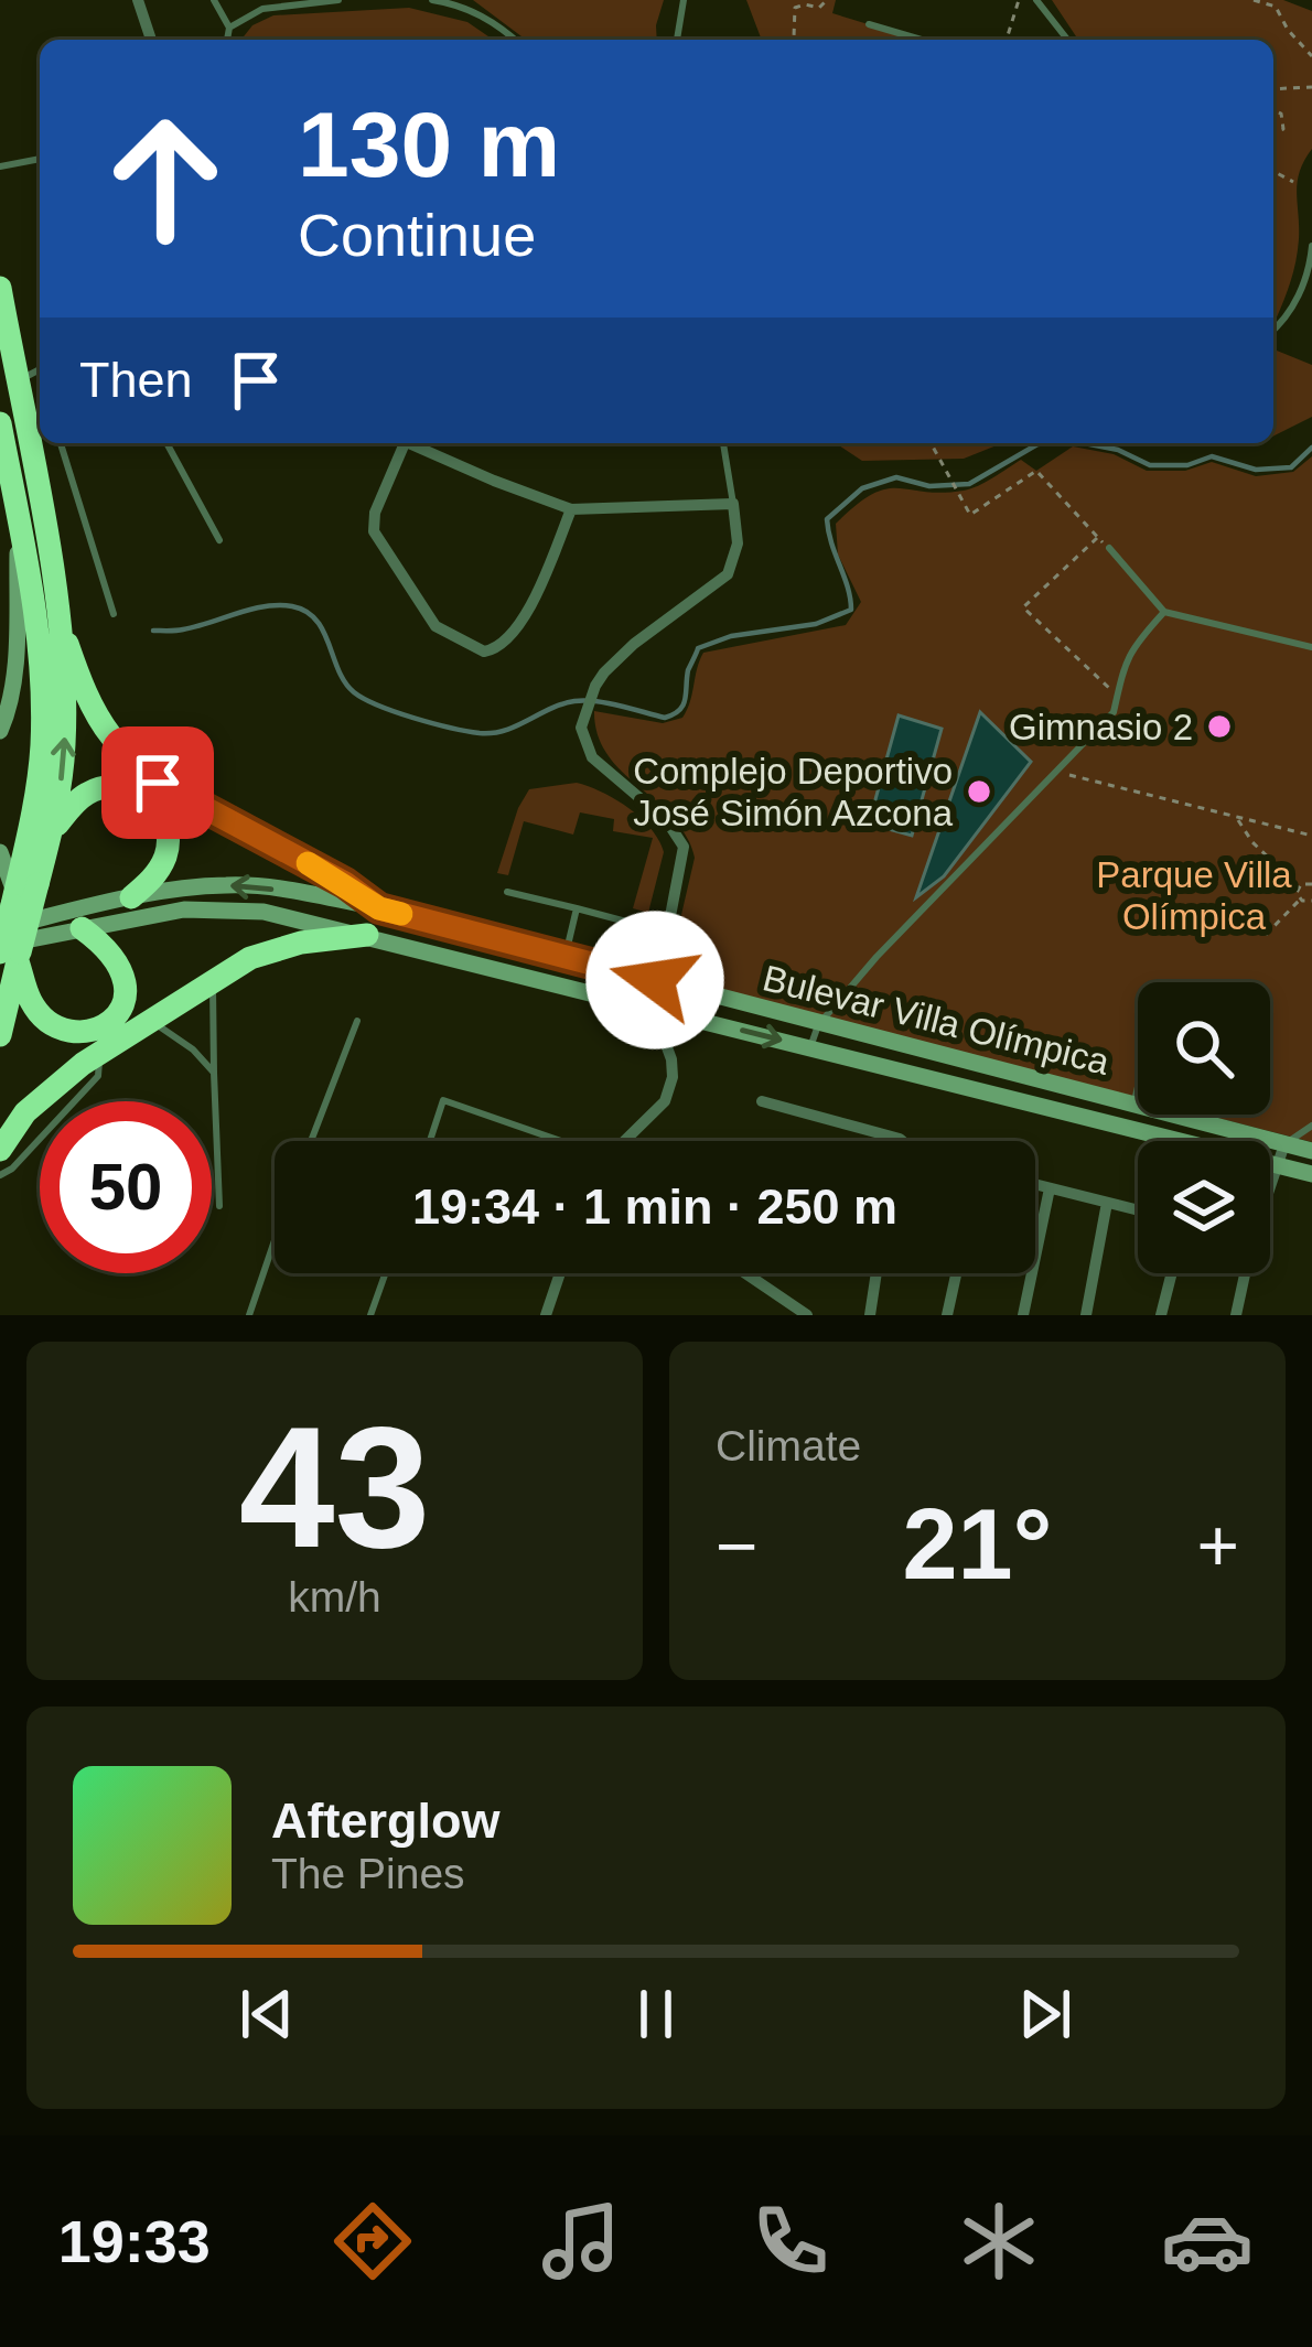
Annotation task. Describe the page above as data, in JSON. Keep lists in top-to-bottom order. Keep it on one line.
{"streets":{"main road":["Bulevar Villa Olímpica"]},"parks":["Parque Villa Olímpica"],"places":["Gimnasio 2","Complejo Deportivo José Simón Azcona"],"page":{"turn":["130 m","Continue"],"then":"Then","limit":"50","trip":"19:34 · 1 min · 250 m","tile":[["43","km/h"],"Climate"],"heat":["−","21°","+"],"song":["Afterglow","The Pines"],"tabs":"19:33"}}
